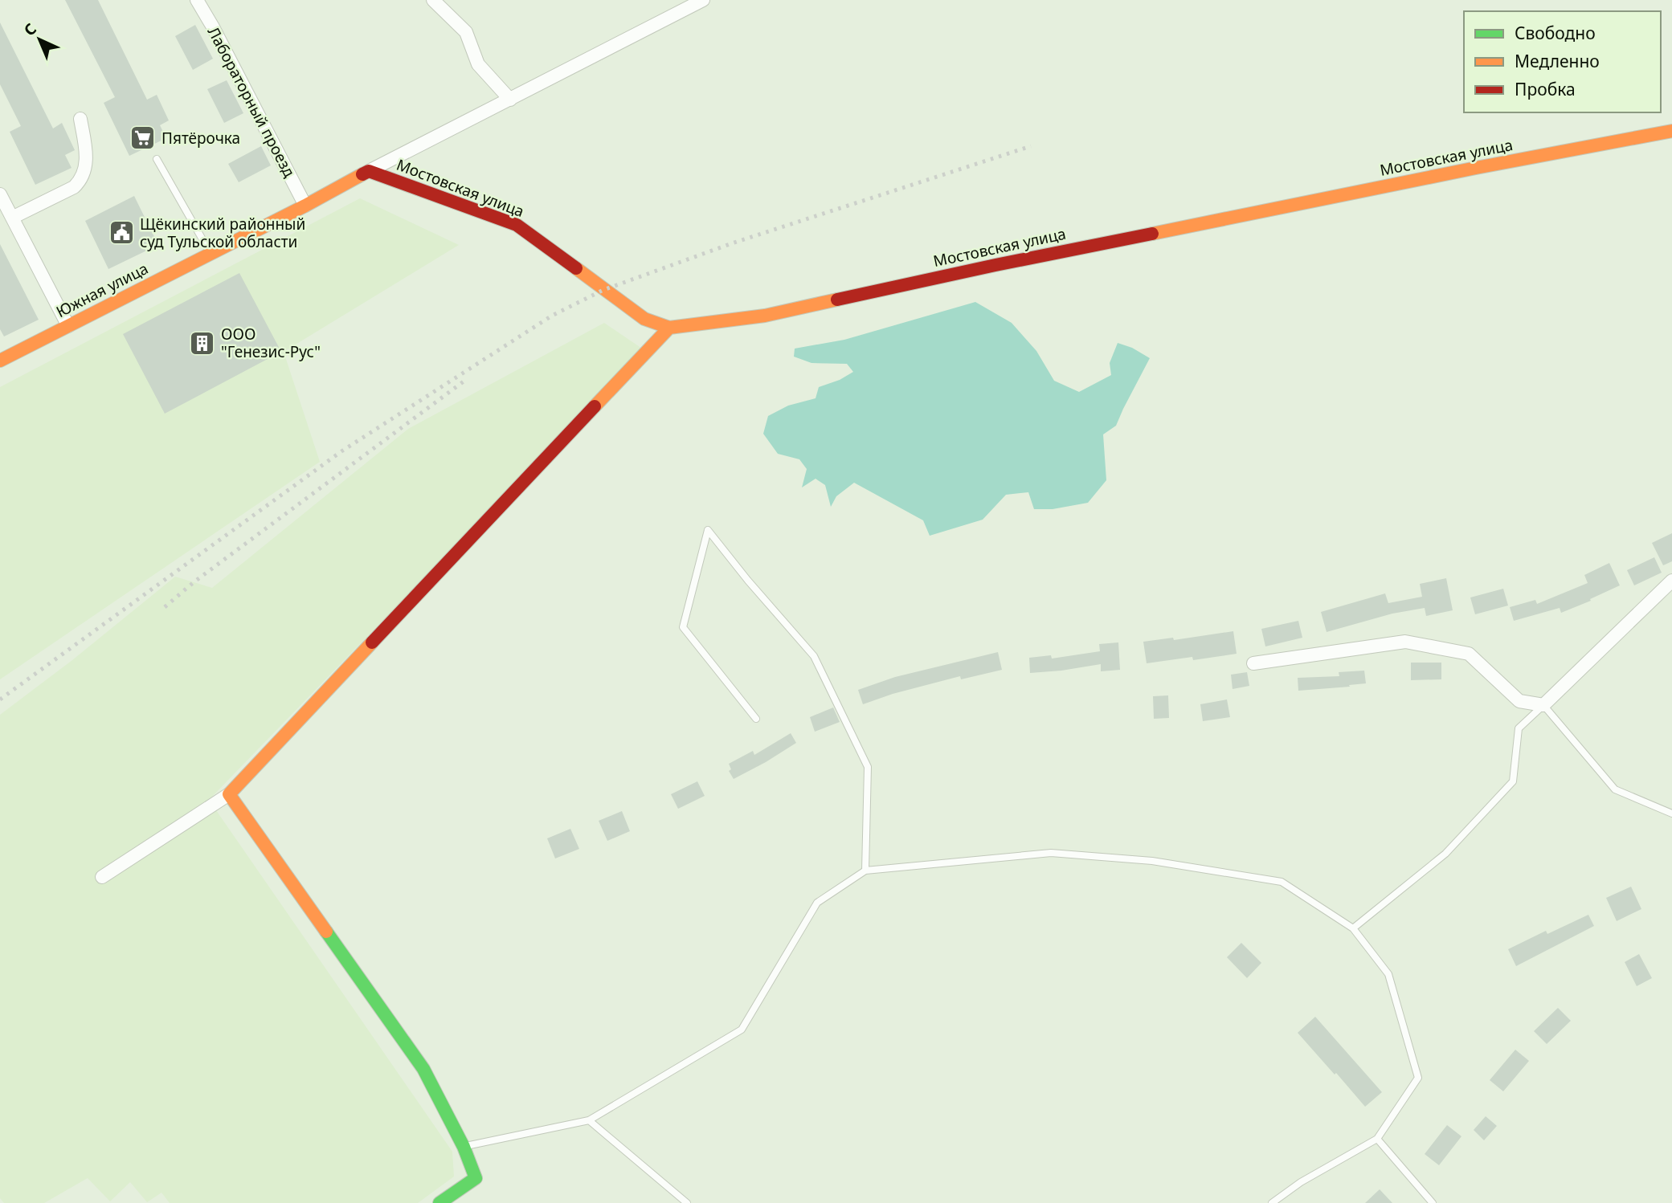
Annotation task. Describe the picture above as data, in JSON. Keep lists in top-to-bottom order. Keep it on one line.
{"streets":{"street":["Лабораторный проезд","Мостовская улица","Южная улица"]},"crossings":[["Лабораторный проезд","Южная улица"],["Мостовская улица","Южная улица"]],"places":{"supermarket":["Пятёрочка"],"public building":["Щёкинский районный суд Тульской области"],"building":["ООО \"Генезис-Рус\""]},"legend":["Свободно","Медленно","Пробка"],"north":"top left"}
